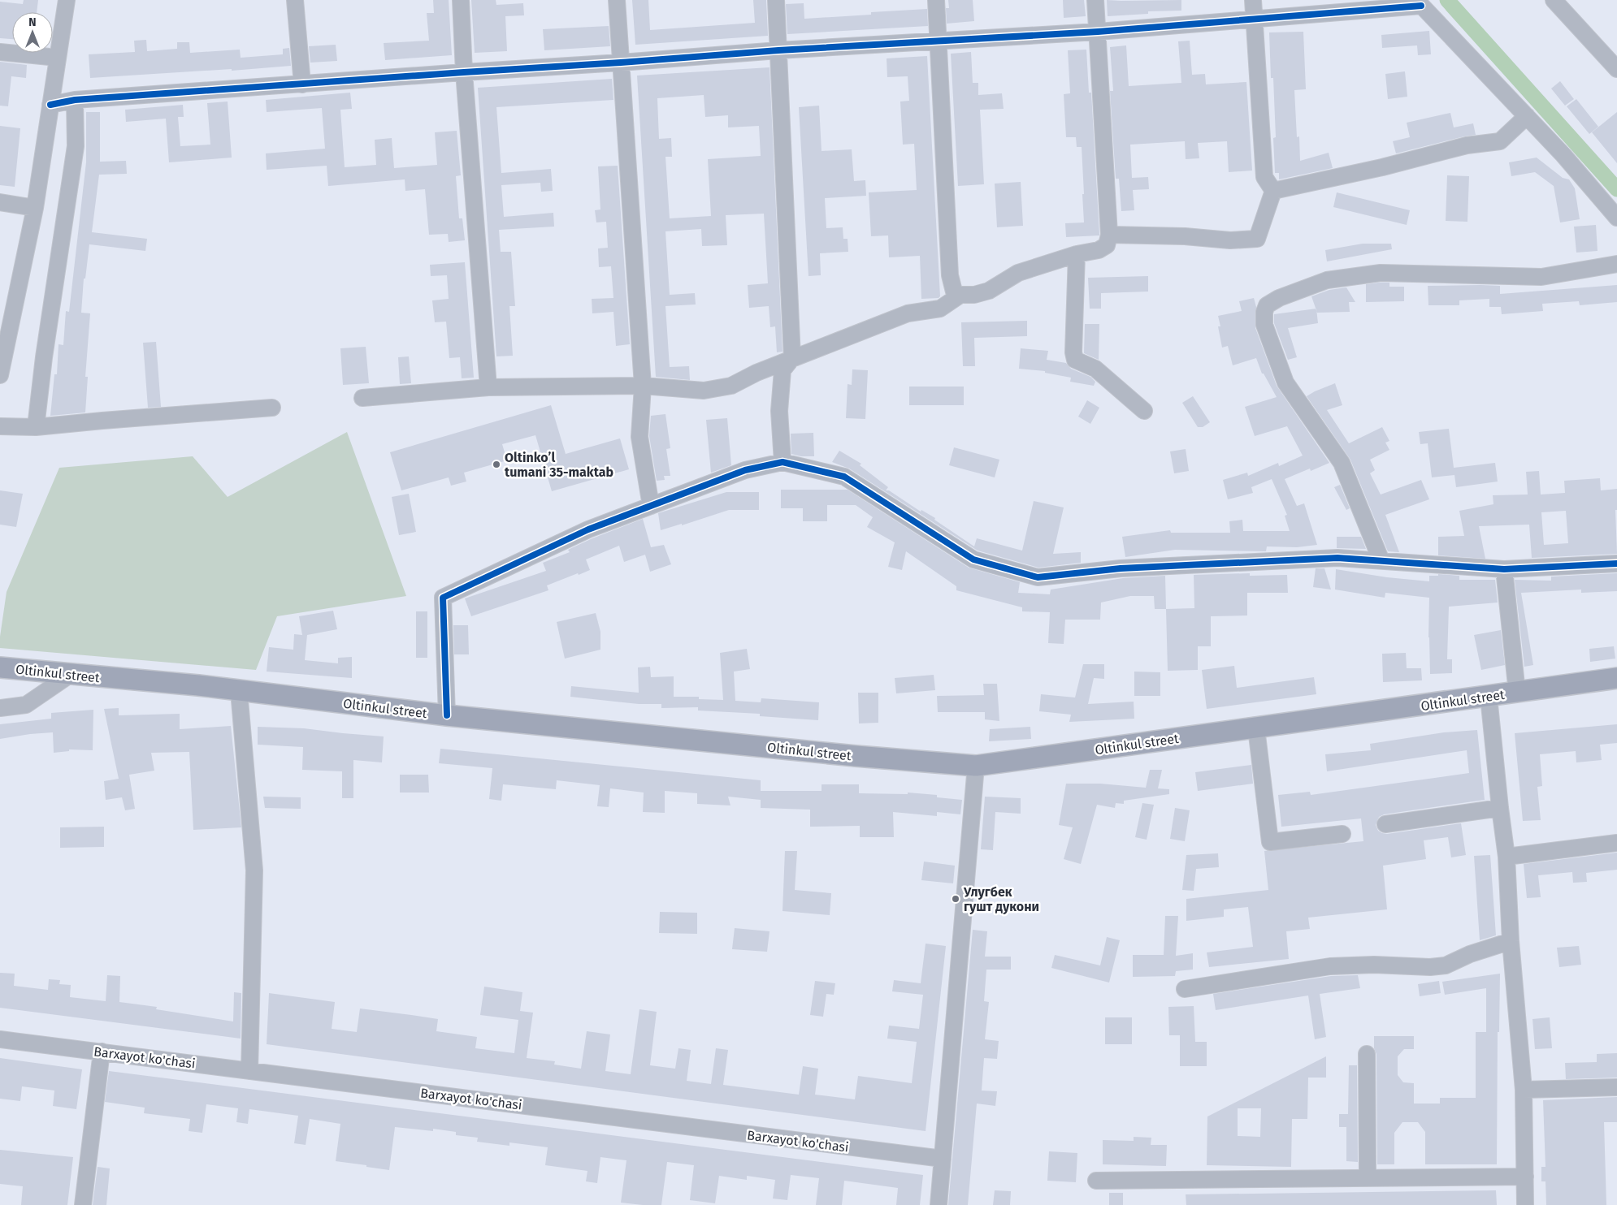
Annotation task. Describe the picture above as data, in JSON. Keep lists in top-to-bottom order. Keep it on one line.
{"streets":{"main road":["Oltinkul street"],"street":["Barxayot ko'chasi"]},"places":["Oltinko’l tumani 35-maktab","Улугбек гушт дукони"],"north":"top"}
